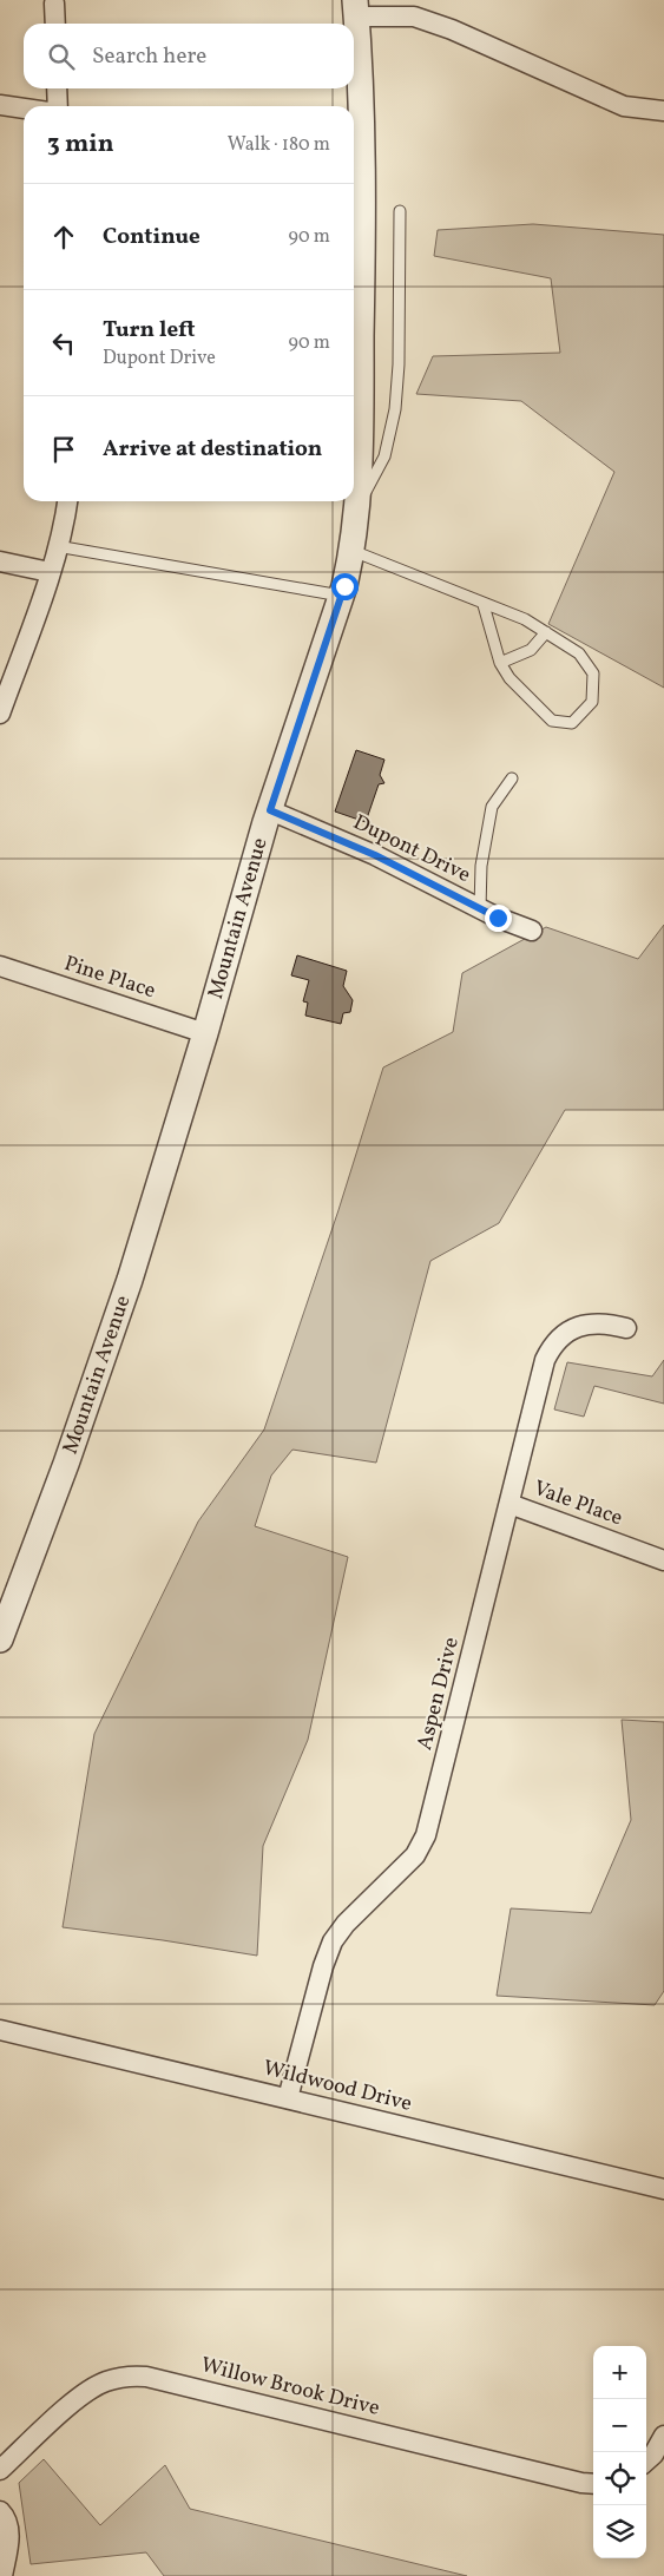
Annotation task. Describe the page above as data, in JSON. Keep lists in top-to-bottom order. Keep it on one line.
{"streets":{"street":["Dupont Drive","Mountain Avenue","Pine Place","Vale Place","Aspen Drive","Wildwood Drive","Willow Brook Drive"]},"crossings":[["Dupont Drive","Mountain Avenue"],["Mountain Avenue","Pine Place"],["Vale Place","Aspen Drive"],["Aspen Drive","Wildwood Drive"]],"page":{"search":"Search here","heading":["3 min","Walk · 180 m"],"list":[["Continue","90 m"],["Turn left","Dupont Drive","90 m"],"Arrive at destination"],"map_buttons":["+","−"]}}
